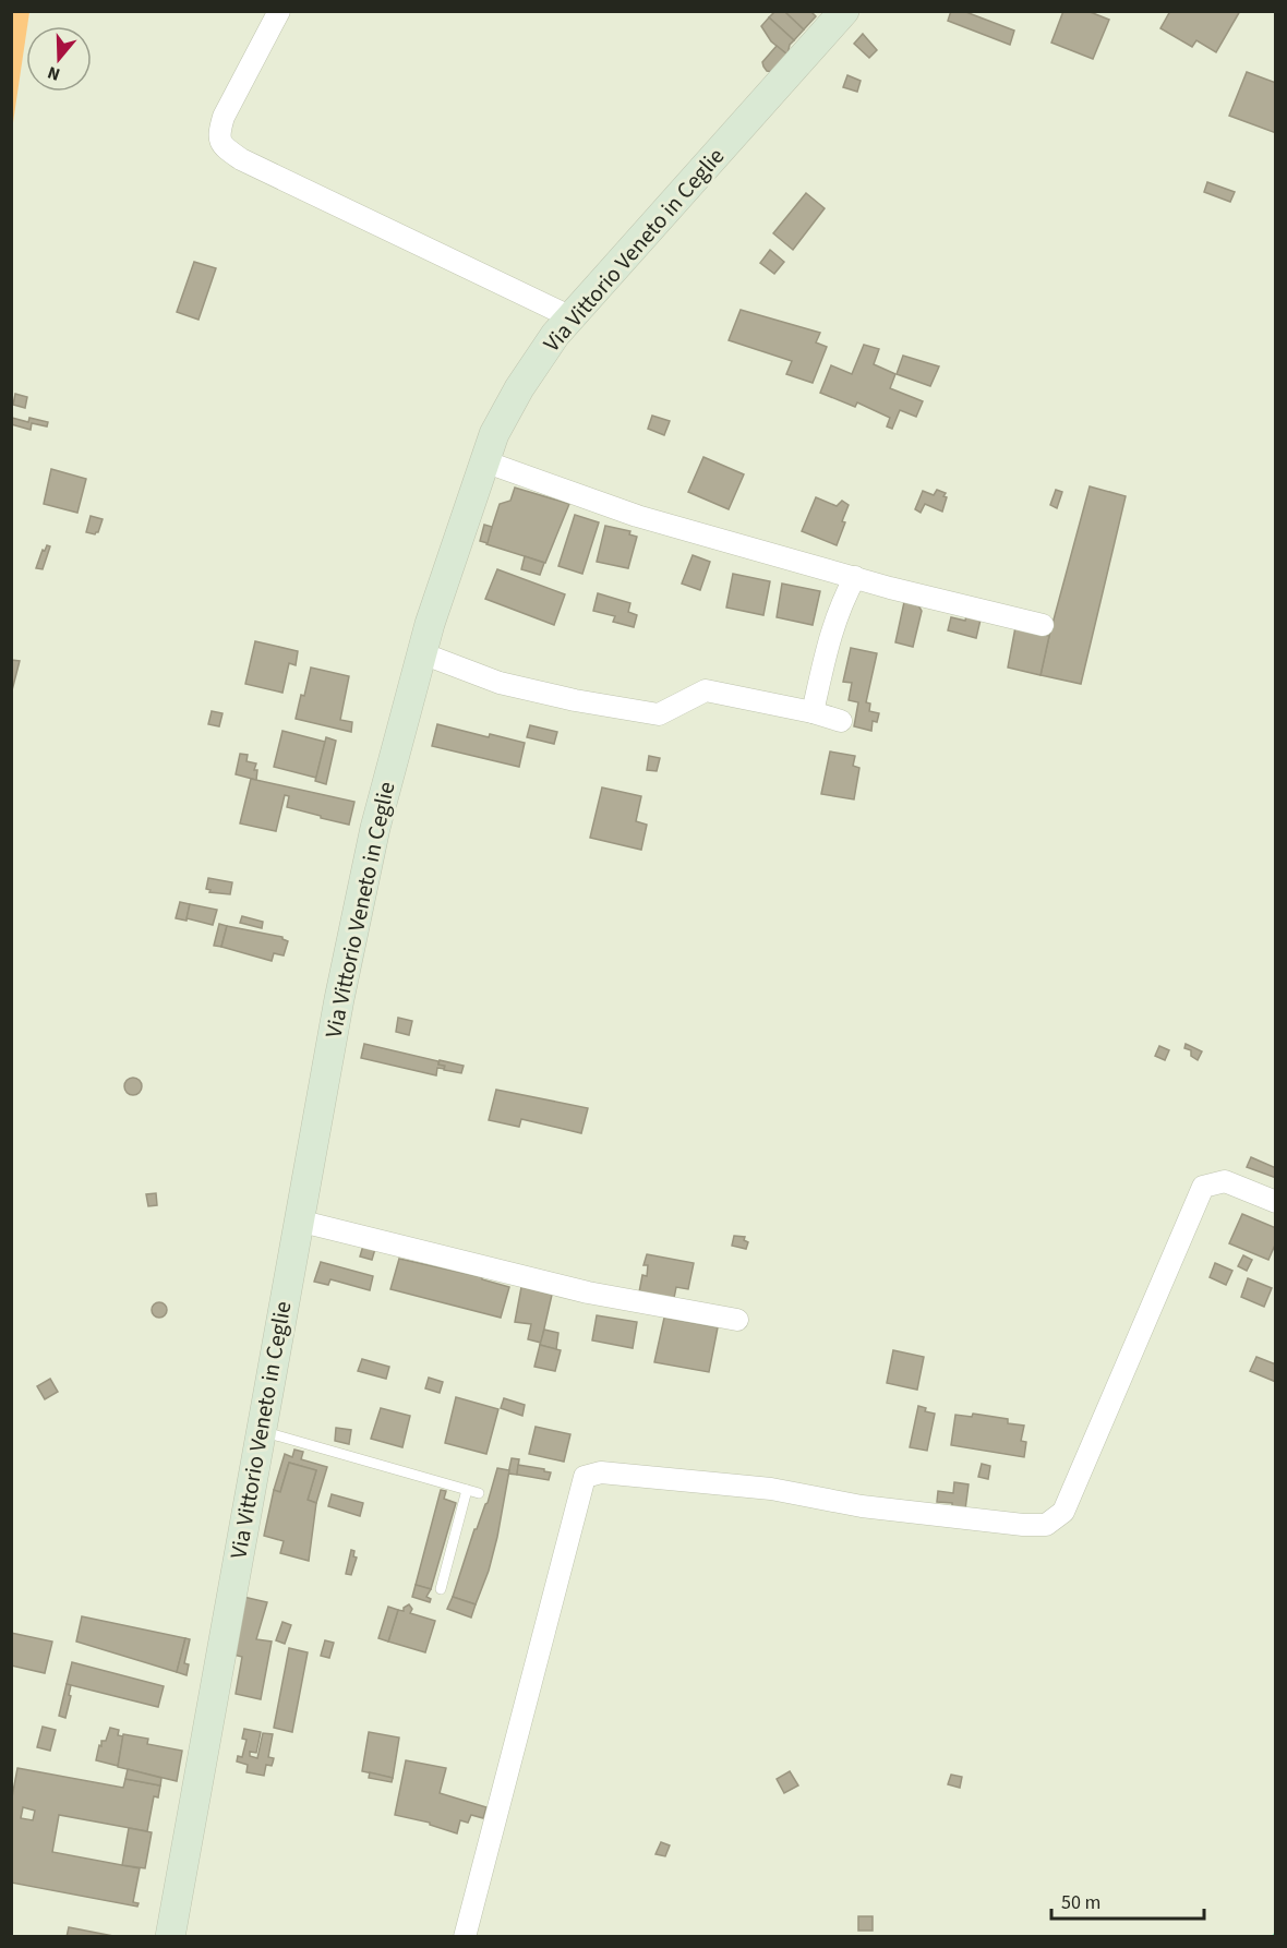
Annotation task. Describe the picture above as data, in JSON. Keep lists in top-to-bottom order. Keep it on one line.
{"streets":{"main road":["Via Vittorio Veneto in Ceglie"]},"scale_bar":"50 m","north":"bottom"}
